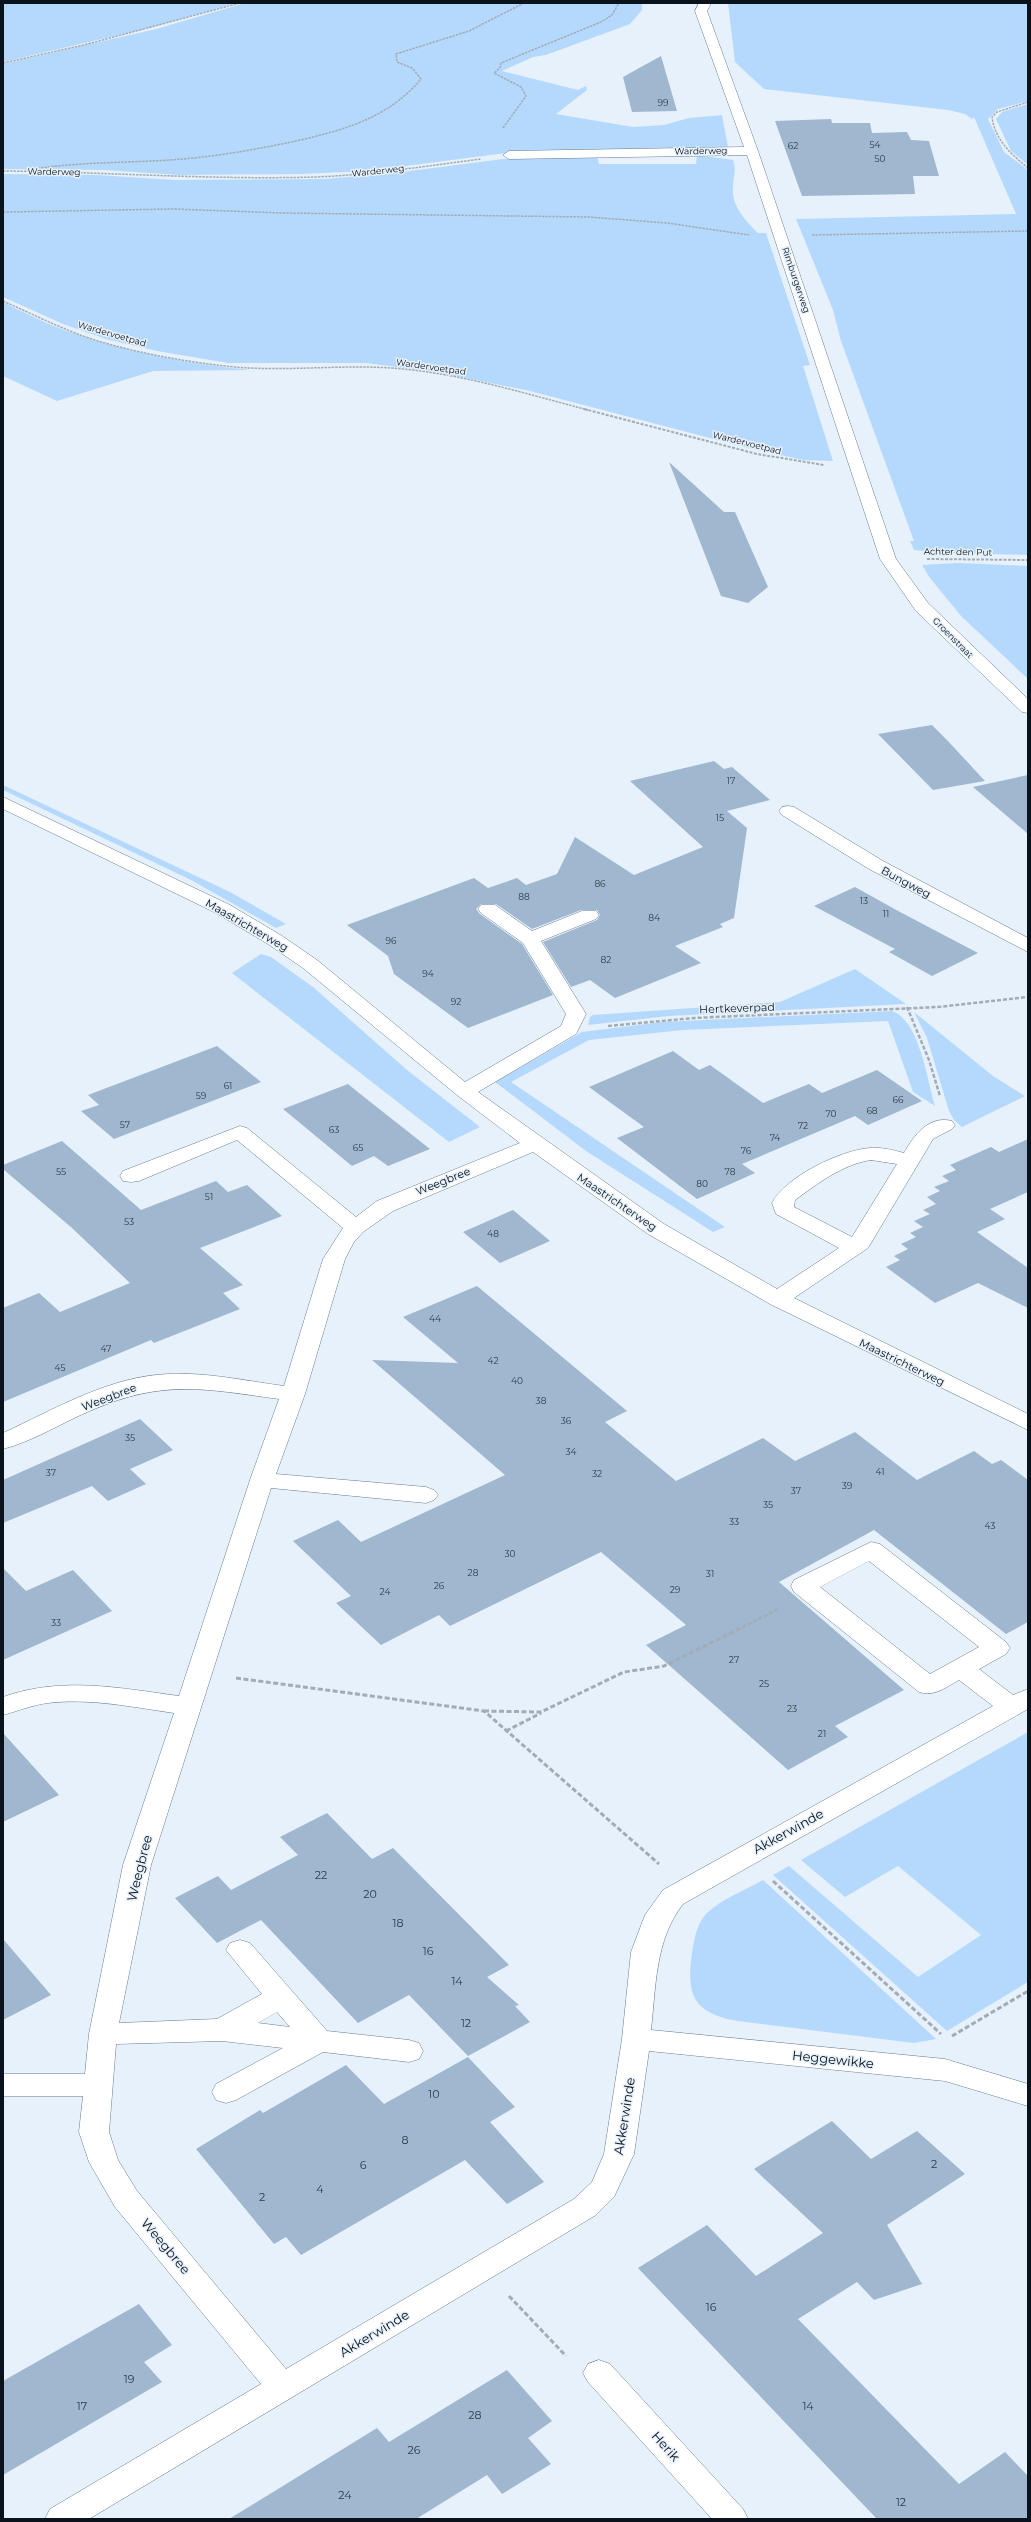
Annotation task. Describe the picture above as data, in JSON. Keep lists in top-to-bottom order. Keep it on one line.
{"streets":{"street":["Warderweg","Rimburgerweg","Groenstraat","Bungweg","Maastrichterweg","Weegbree","Akkerwinde","Heggewikke","Herik"],"path":["Wardervoetpad","Achter den Put","Hertkeverpad"]},"crossings":[["Warderweg","Rimburgerweg"],["Rimburgerweg","Wardervoetpad"],["Rimburgerweg","Achter den Put"],["Rimburgerweg","Groenstraat"],["Achter den Put","Groenstraat"],["Maastrichterweg","Weegbree"],["Weegbree","Akkerwinde"],["Akkerwinde","Heggewikke"]],"house_numbers":["99","54","62","50","17","15","86","88","13","11","84","96","82","94","92","61","59","66","68","70","57","72","63","74","65","76","55","78","80","51","53","48","44","47","42","45","40","38","36","35","34","41","37","32","39","37","35","33","43","30","28","31","26","29","24","33","27","25","23","21","22","20","18","16","14","12","10","8","2","6","4","2","16","19","17","14","28","26","24","12"]}
